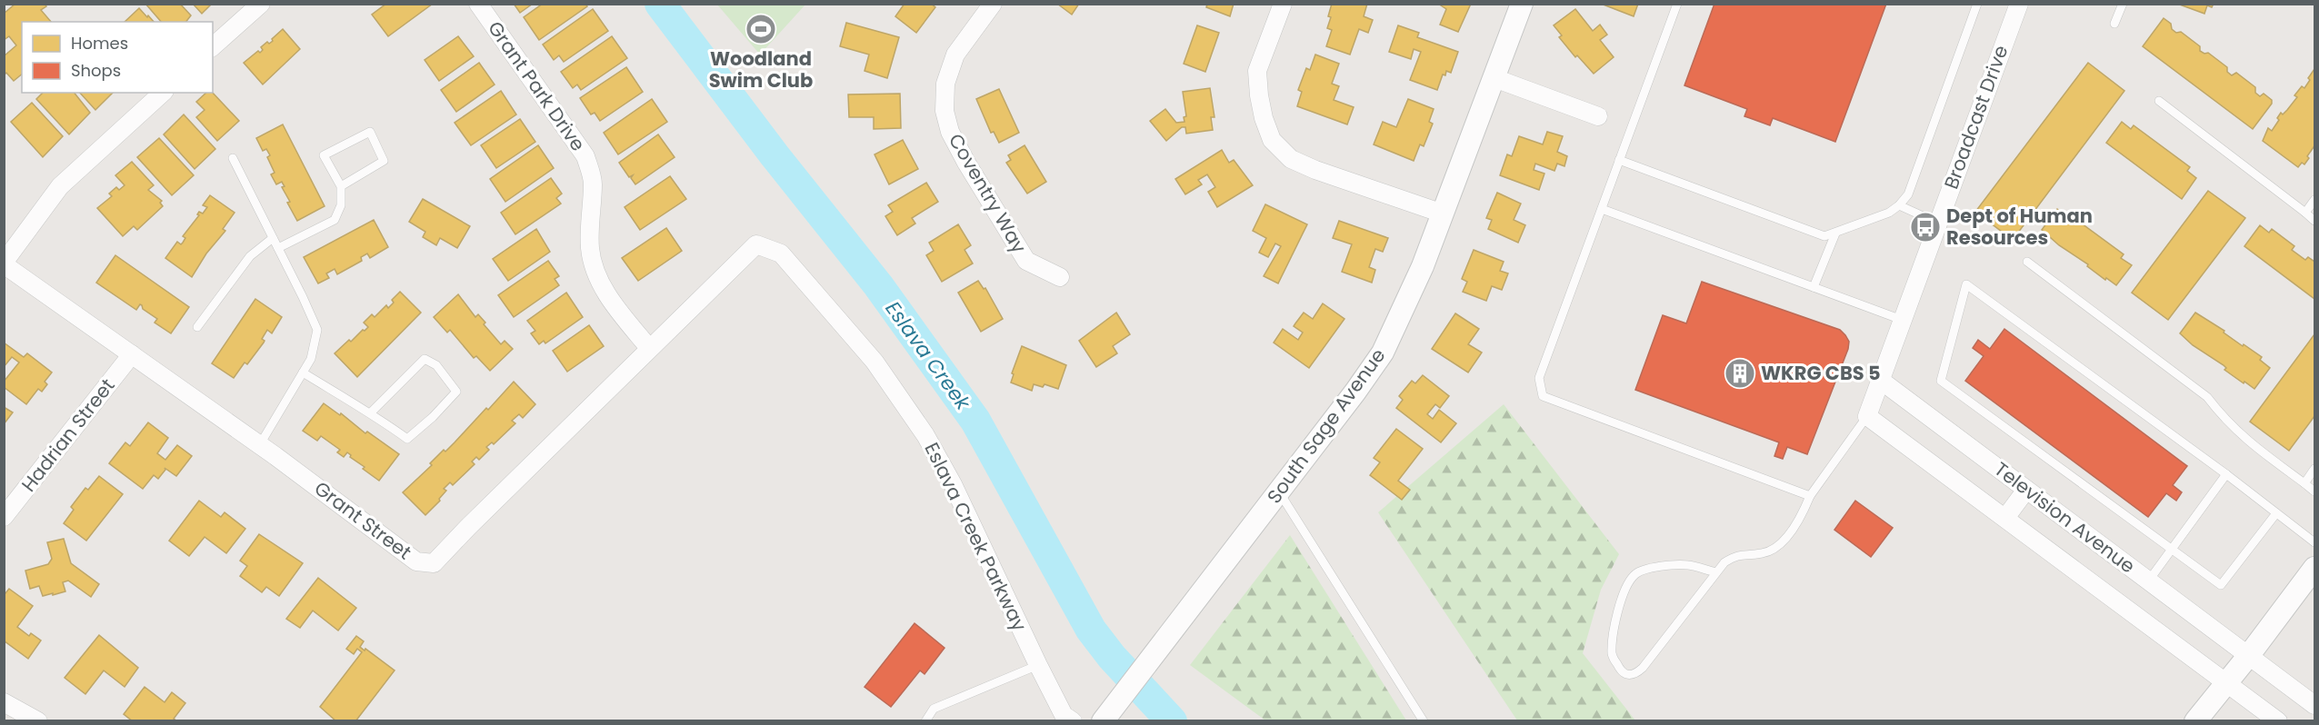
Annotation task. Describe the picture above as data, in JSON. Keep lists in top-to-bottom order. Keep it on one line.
{"streets":{"street":["Grant Park Drive","Broadcast Drive","Coventry Way","South Sage Avenue","Hadrian Street","Television Avenue","Grant Street","Eslava Creek Parkway"]},"crossings":[["Grant Park Drive","Grant Street"],["Broadcast Drive","Television Avenue"],["Hadrian Street","Grant Street"],["Grant Street","Eslava Creek Parkway"]],"water":["Eslava Creek"],"places":{"sports":["Woodland Swim Club"],"bus stop":["Dept of Human Resources"],"building":["WKRG CBS 5"]},"legend":["Homes","Shops"]}
